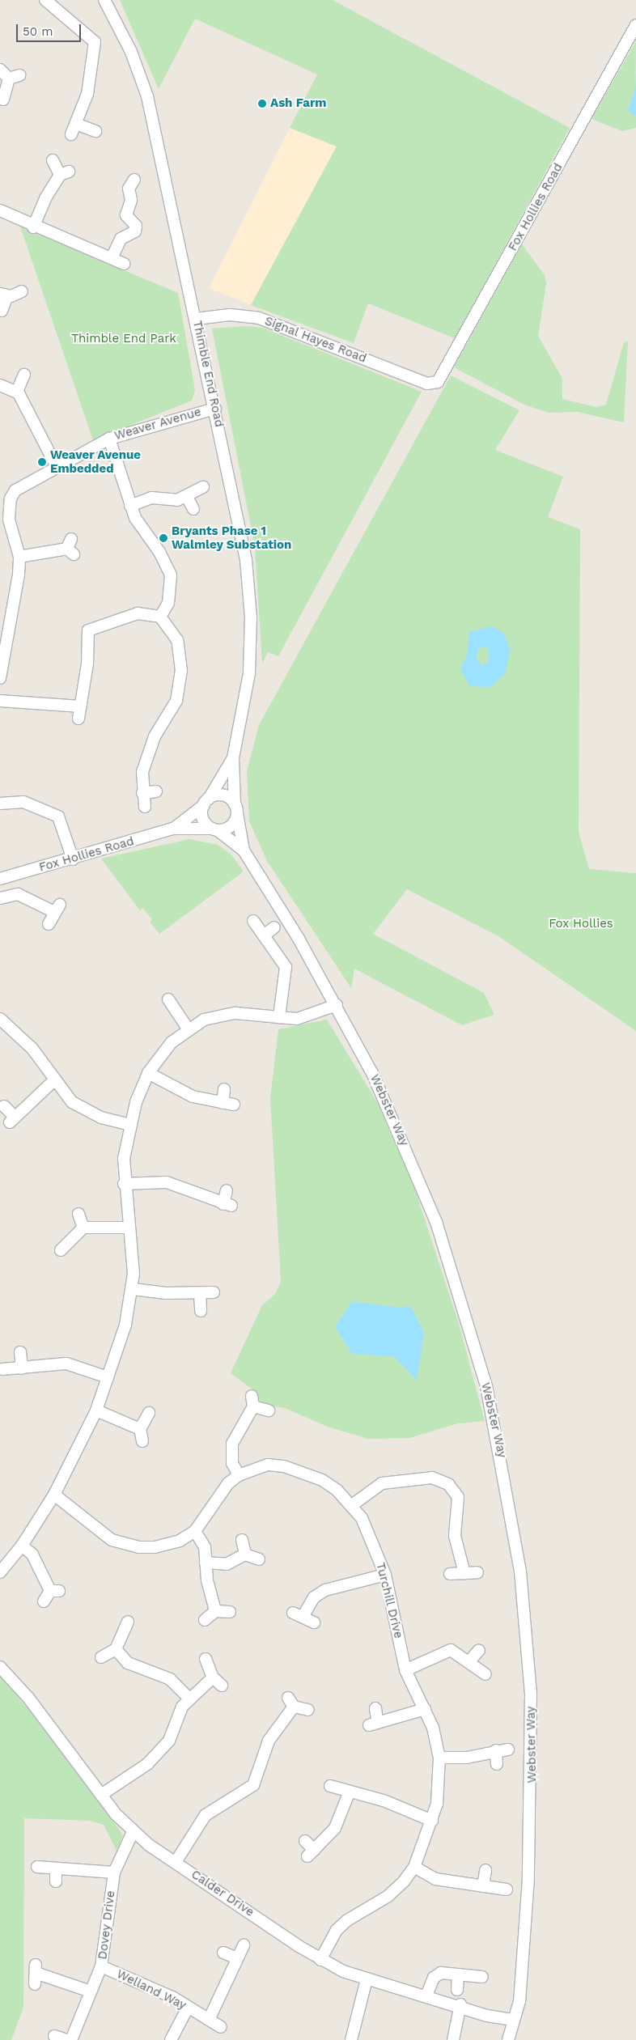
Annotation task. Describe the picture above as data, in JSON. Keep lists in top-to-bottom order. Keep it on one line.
{"streets":{"street":["Fox Hollies Road","Signal Hayes Road","Thimble End Road","Weaver Avenue","Webster Way","Turchill Drive","Calder Drive","Dovey Drive","Welland Way"]},"crossings":[["Fox Hollies Road","Signal Hayes Road"],["Fox Hollies Road","Thimble End Road"],["Fox Hollies Road","Webster Way"],["Signal Hayes Road","Thimble End Road"],["Thimble End Road","Weaver Avenue"],["Thimble End Road","Webster Way"],["Webster Way","Calder Drive"],["Turchill Drive","Calder Drive"],["Calder Drive","Dovey Drive"],["Dovey Drive","Welland Way"]],"parks":["Thimble End Park","Fox Hollies"],"places":["Ash Farm","Weaver Avenue Embedded","Bryants Phase 1 Walmley Substation"],"scale_bar":"50 m"}
